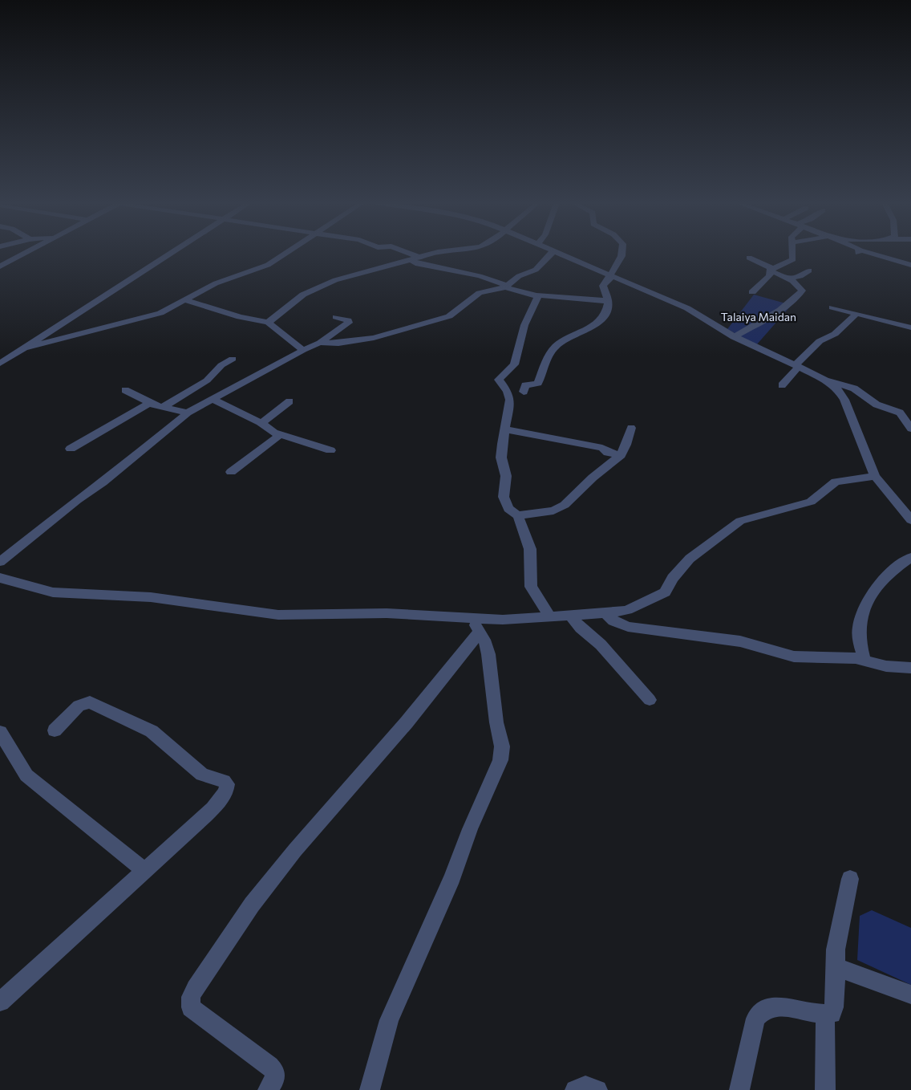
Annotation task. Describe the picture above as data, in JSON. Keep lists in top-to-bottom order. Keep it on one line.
{"parks":["Talaiya Maidan"]}
